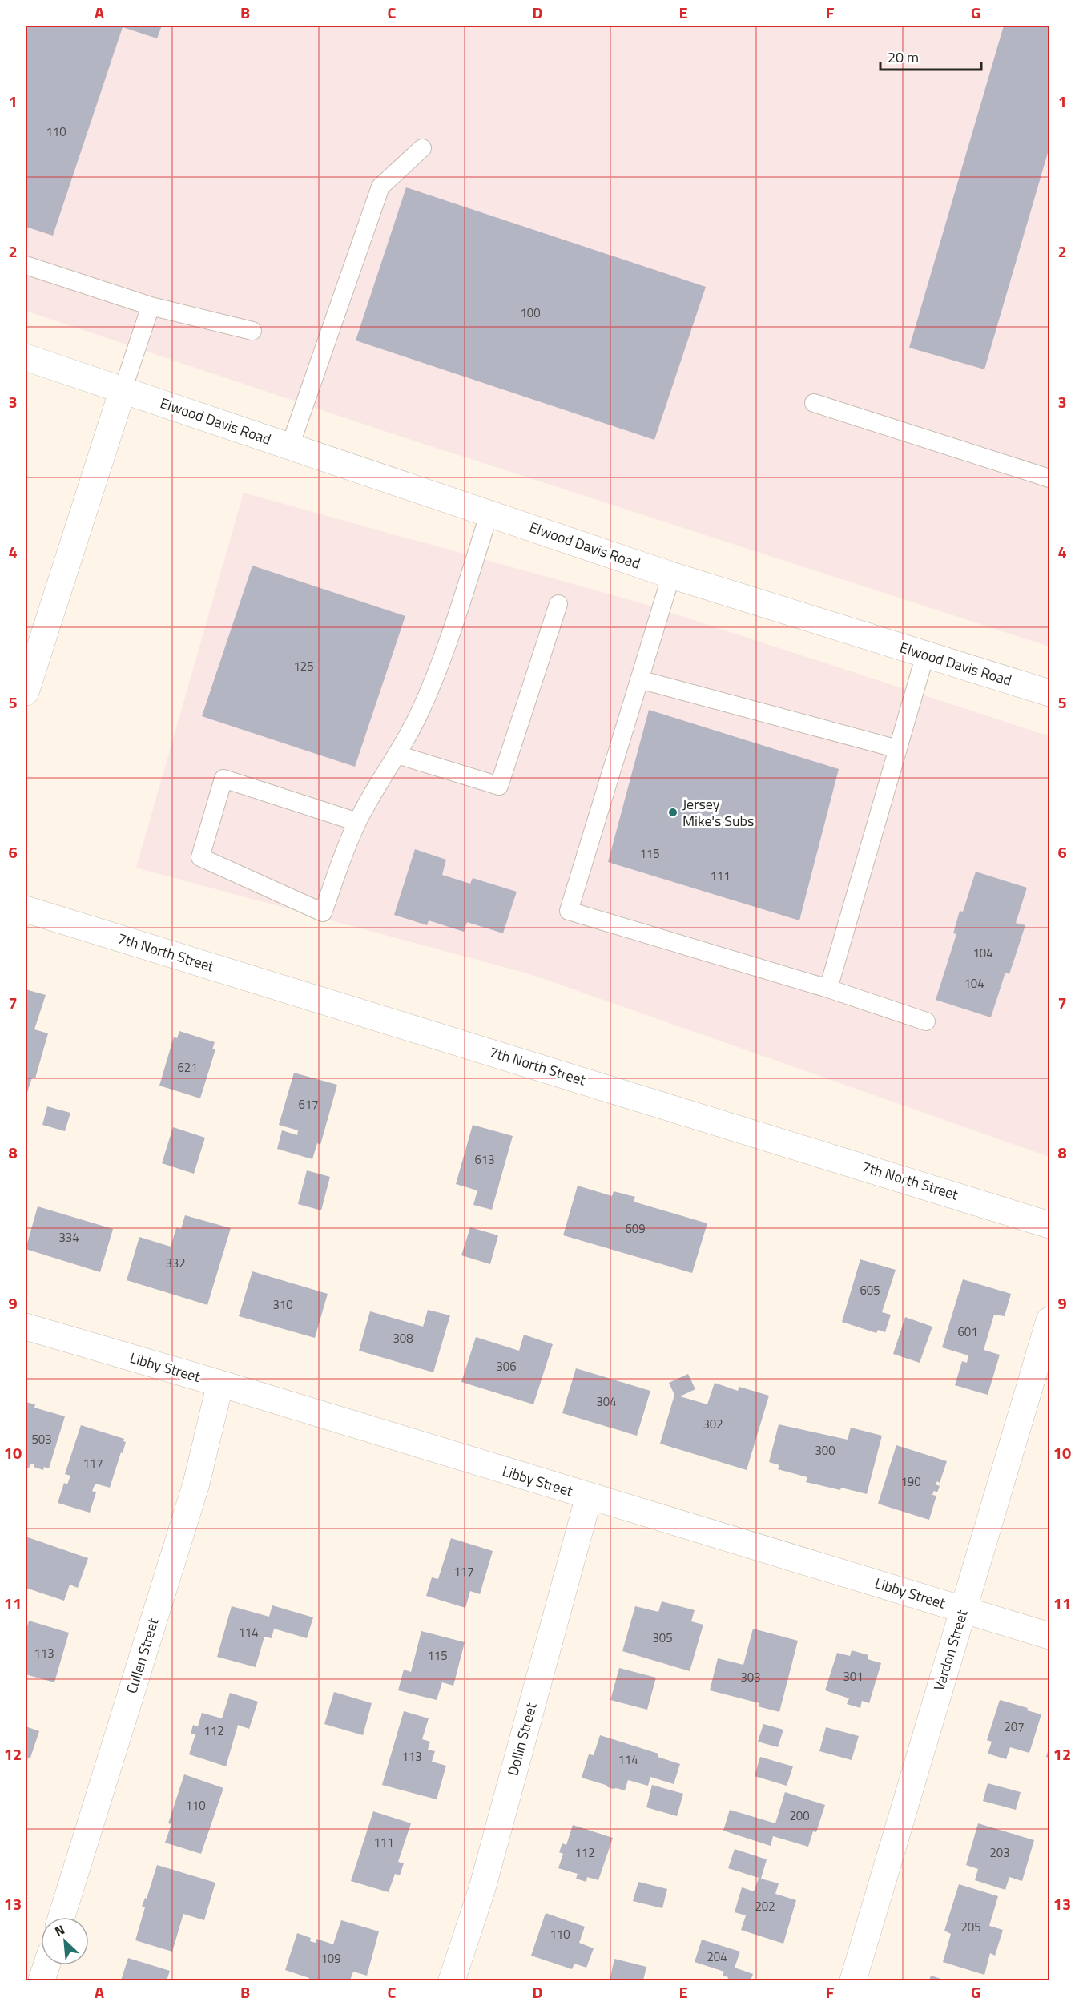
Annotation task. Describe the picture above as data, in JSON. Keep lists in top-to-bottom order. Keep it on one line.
{"streets":{"street":["Elwood Davis Road","7th North Street","Libby Street","Vardon Street","Cullen Street","Dollin Street"]},"crossings":[["Libby Street","Vardon Street"],["Libby Street","Cullen Street"],["Libby Street","Dollin Street"]],"places":["Jersey Mike's Subs"],"house_numbers":["110","100","125","115","111","104","104","621","617","613","609","334","332","605","310","601","308","306","304","302","503","300","117","190","117","114","305","113","115","301","303","207","112","113","114","110","200","111","112","203","202","205","110","204","109"],"scale_bar":"20 m","north":"top left","grid":{"columns":["A","B","C","D","E","F","G"],"rows":["1","2","3","4","5","6","7","8","9","10","11","12","13"]}}
